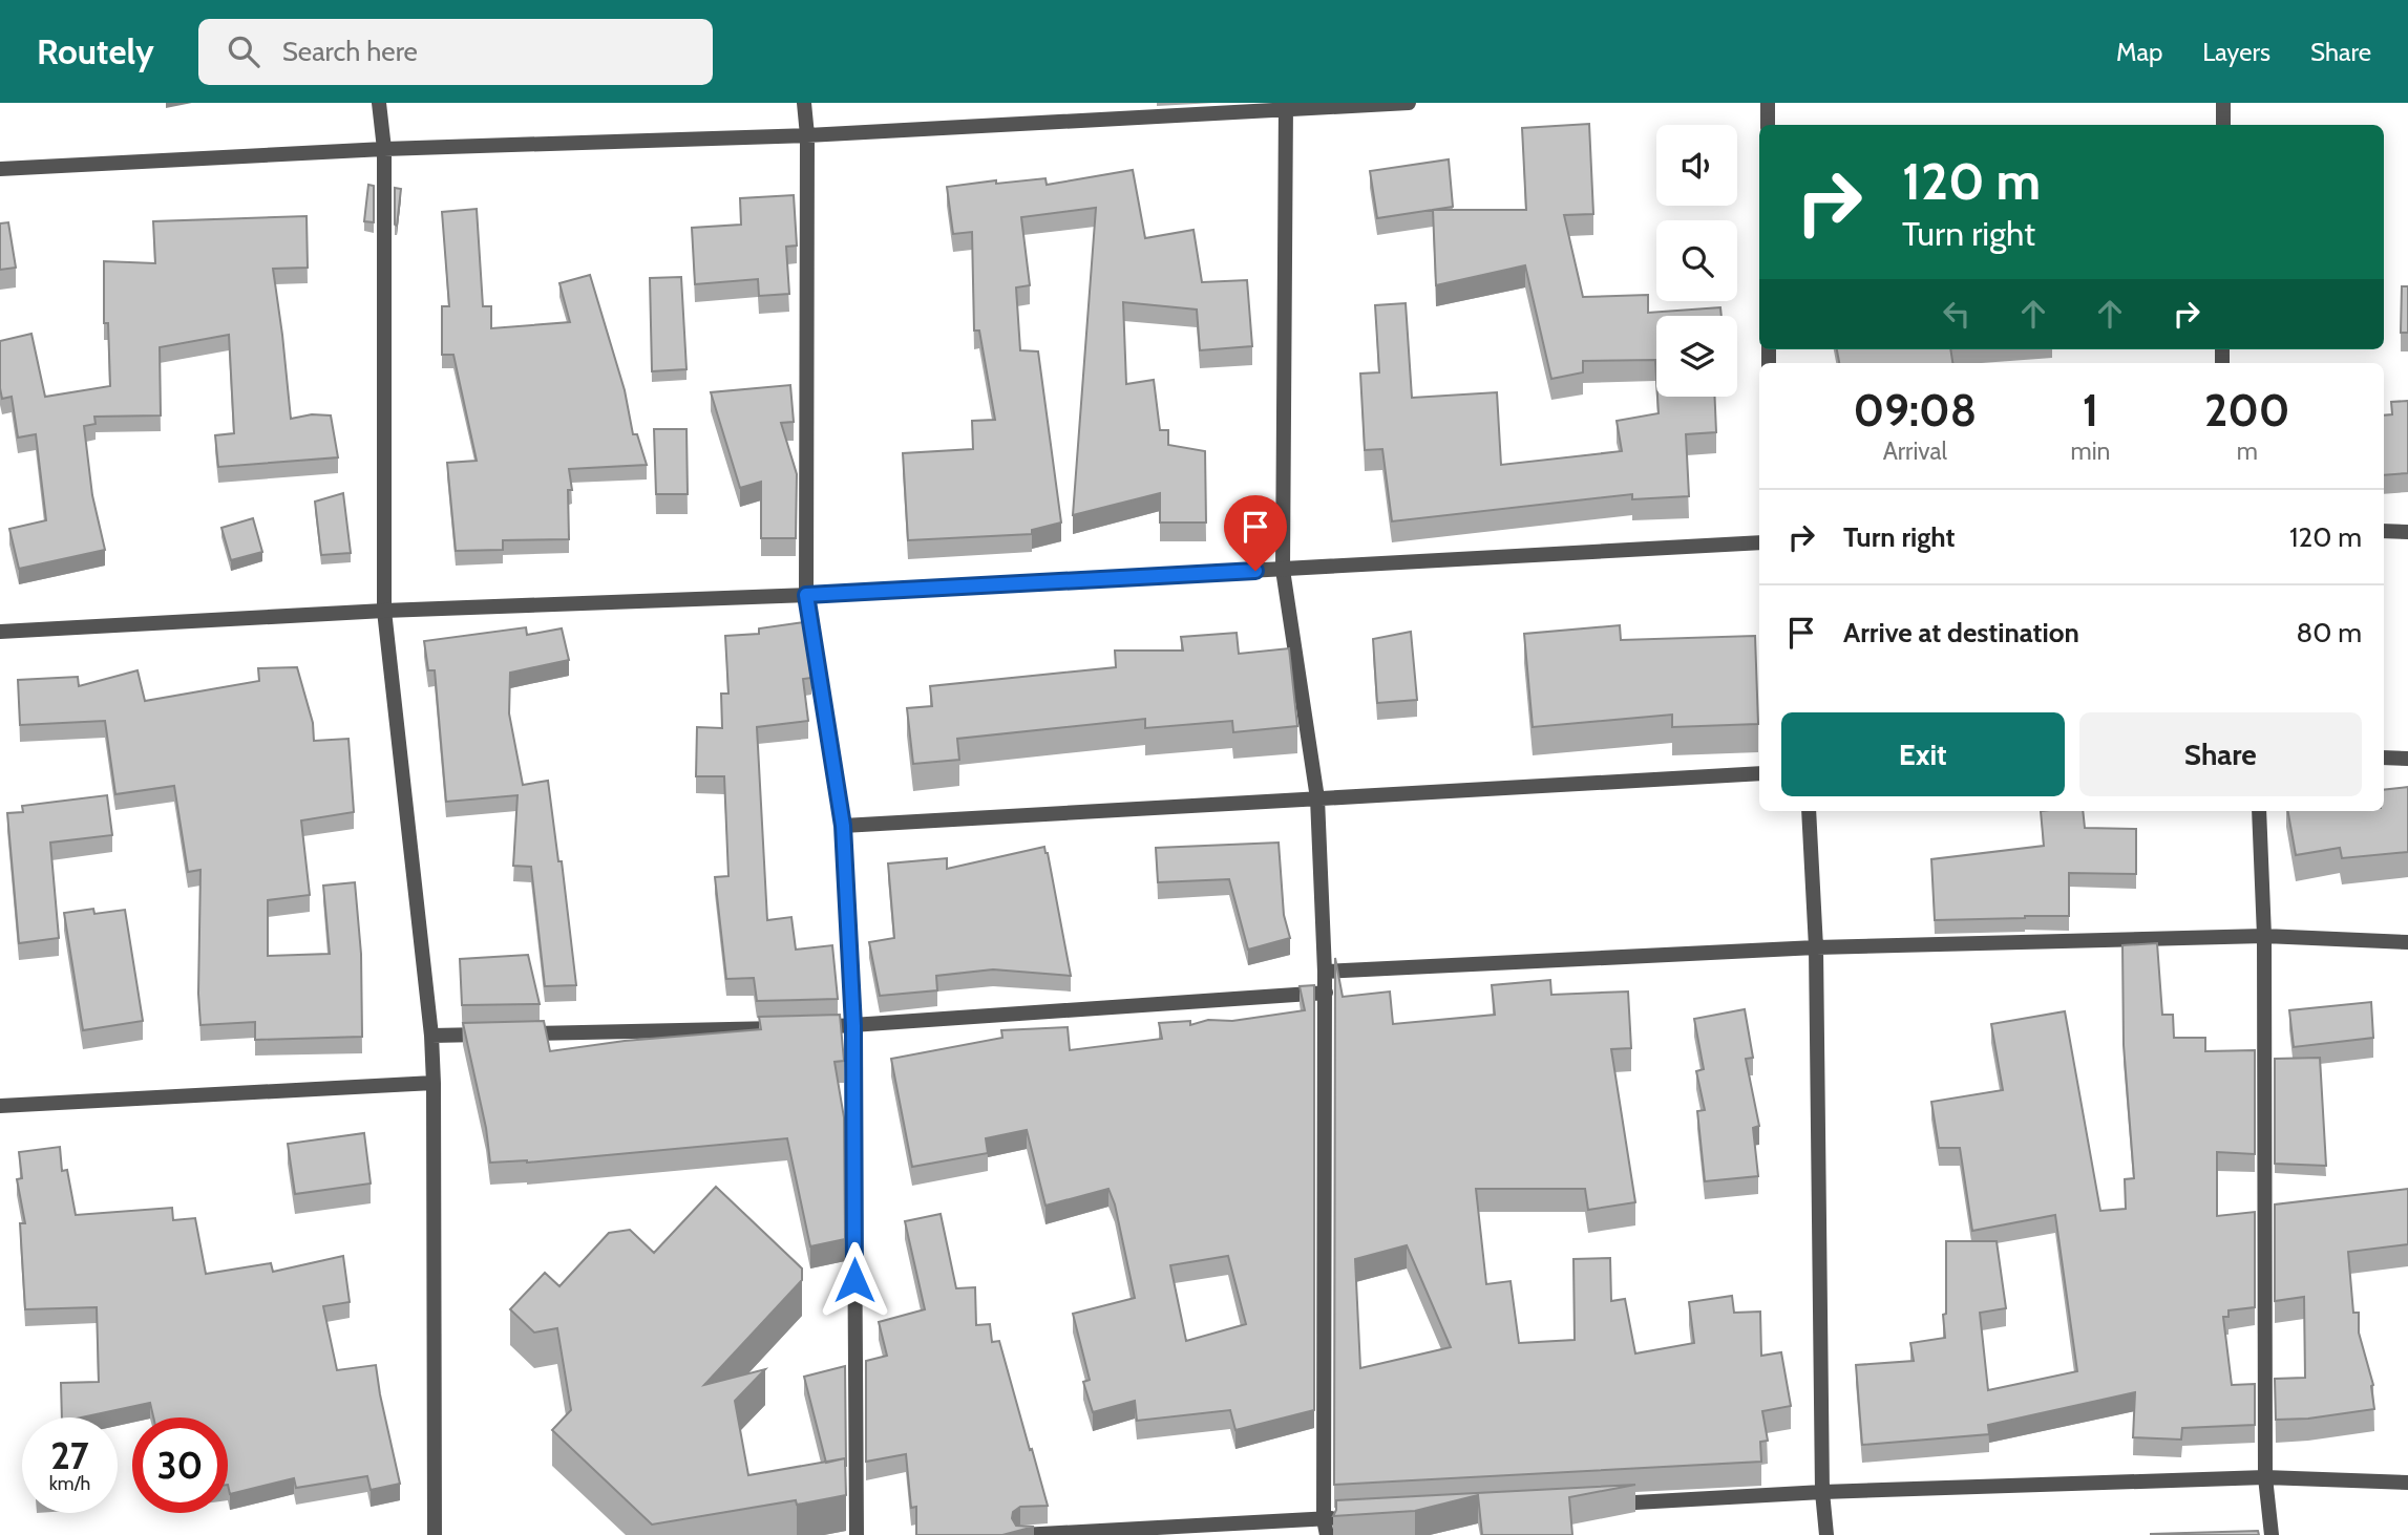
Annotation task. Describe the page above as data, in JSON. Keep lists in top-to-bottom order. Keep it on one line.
{"page":{"header":"Routely","search":"Search here","nav":["Map","Layers","Share"],"turn":["120 m","Turn right"],"eta":["09:08","Arrival","1","min","200","m"],"list":[{"name":"Turn right","value":"120 m"},{"name":"Arrive at destination","value":"80 m"}],"buttons":["Exit","Share"],"speed":"27 km/h","limit":"30"}}
